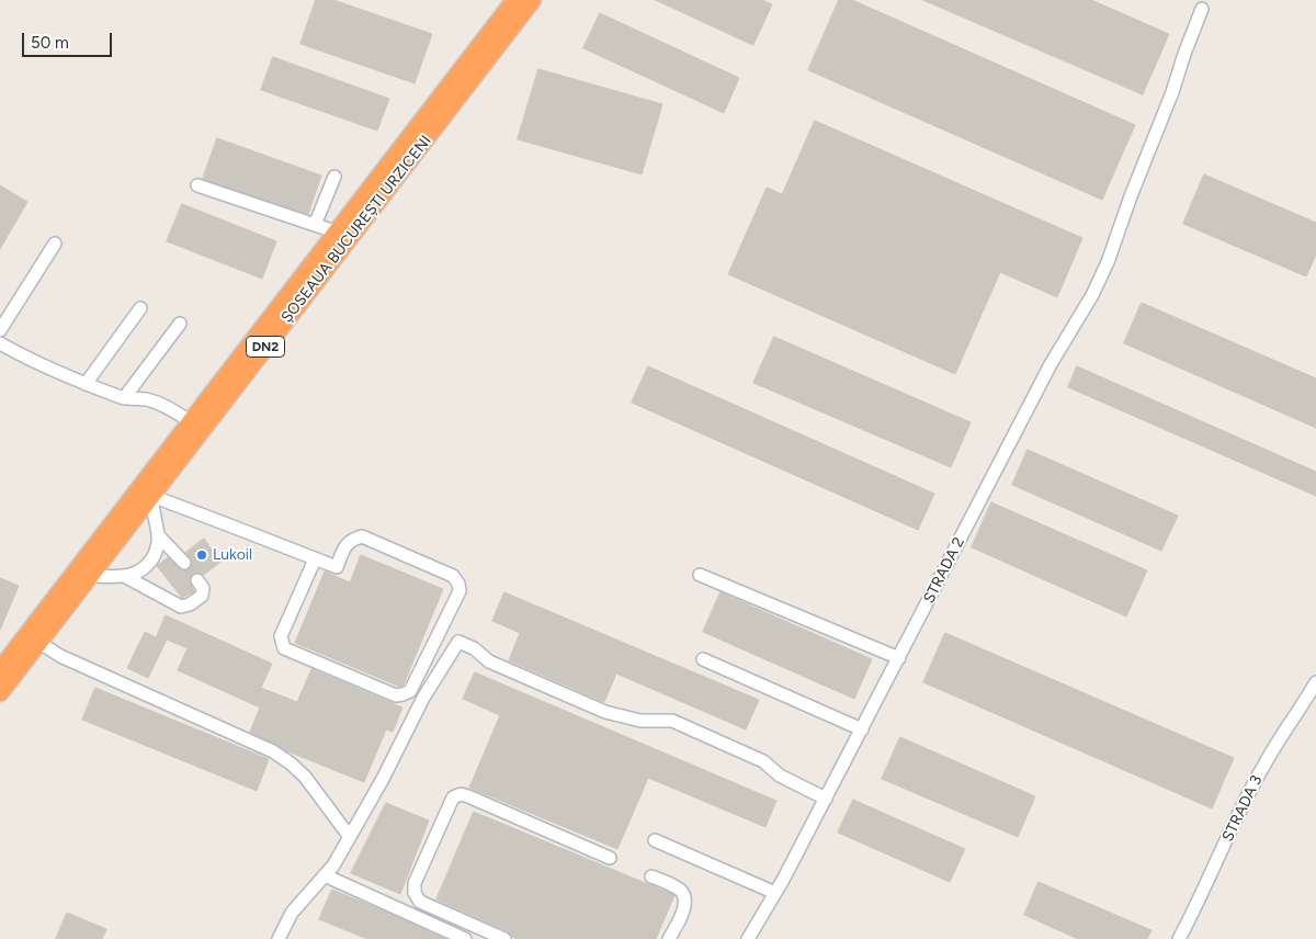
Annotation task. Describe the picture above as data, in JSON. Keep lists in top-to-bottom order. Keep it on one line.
{"streets":{"highway":["ȘOSEAUA BUCUREȘTI URZICENI","DN2"],"lane":["STRADA 2","STRADA 3"]},"places":["Lukoil"],"scale_bar":"50 m"}
